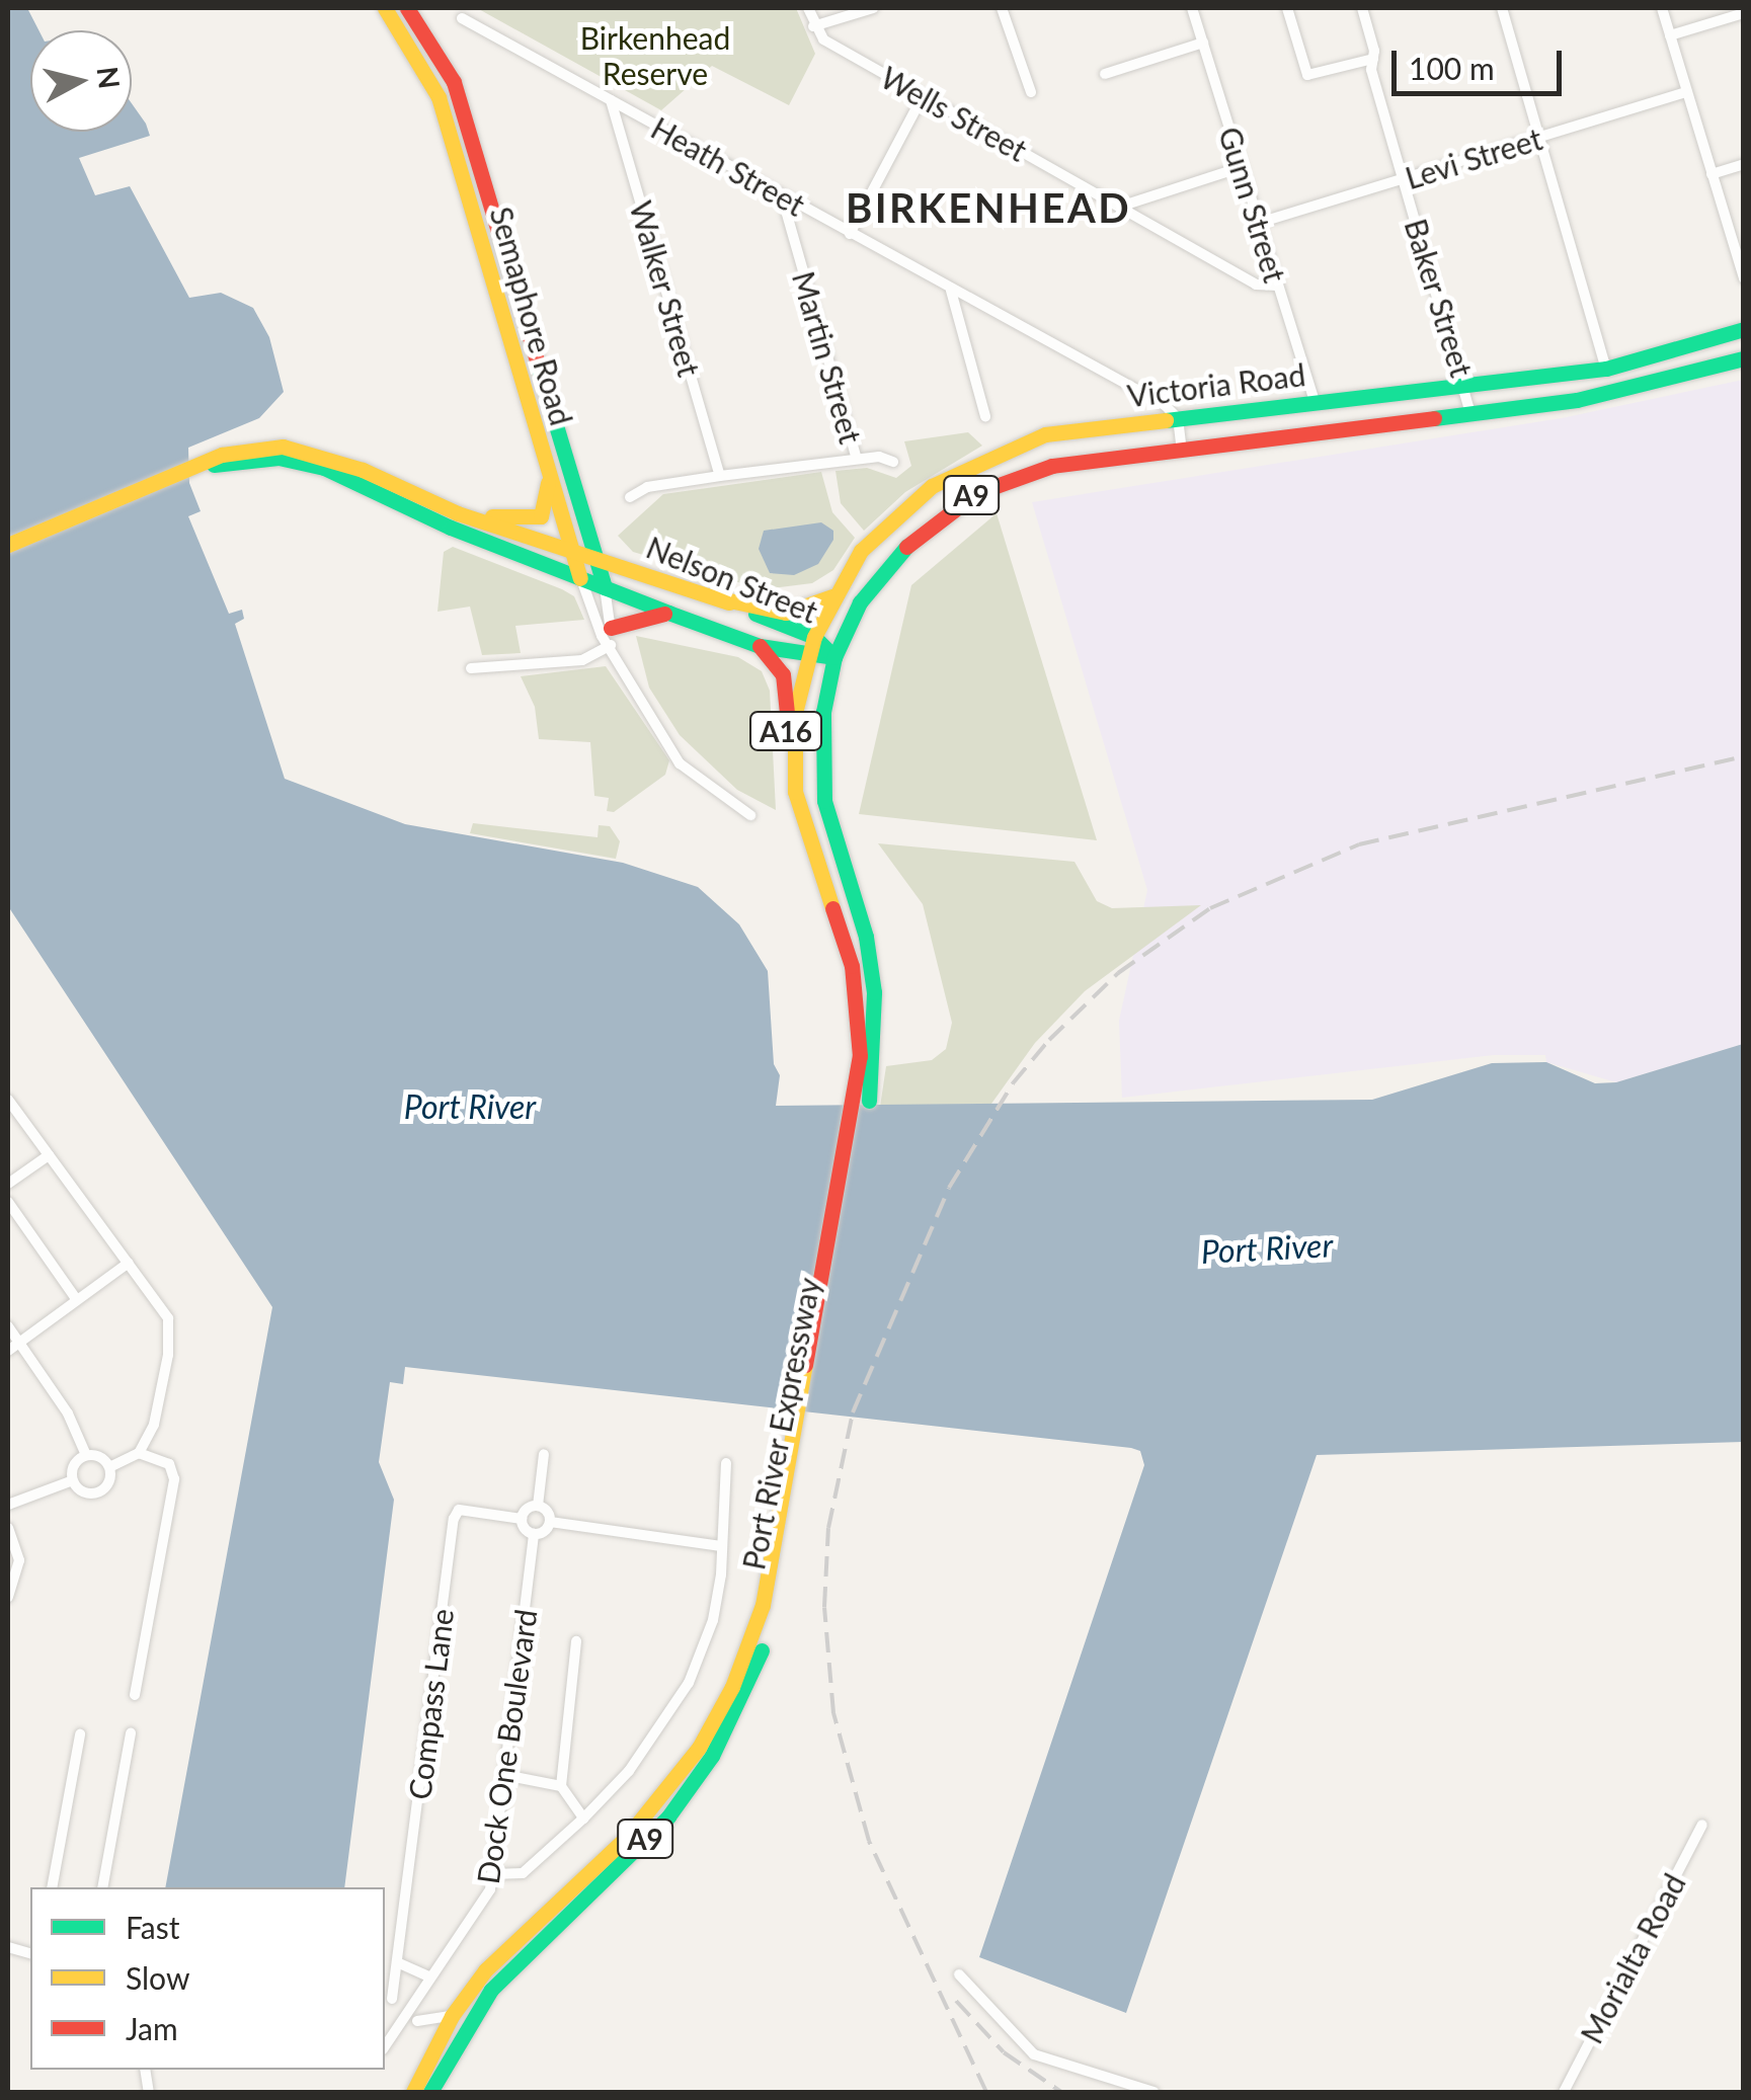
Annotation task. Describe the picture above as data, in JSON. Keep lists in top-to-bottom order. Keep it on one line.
{"streets":{"main road":["Semaphore Road","Victoria Road","A9","Nelson Street","A16","Port River Expressway"],"street":["Wells Street","Levi Street","Heath Street","Gunn Street","Walker Street","Baker Street","Martin Street","Compass Lane","Dock One Boulevard","Morialta Road"]},"crossings":[["Wells Street","Gunn Street"],["Levi Street","Gunn Street"],["Levi Street","Baker Street"],["Heath Street","Walker Street"],["Heath Street","Martin Street"],["Heath Street","Victoria Road"],["Gunn Street","Victoria Road"],["Baker Street","Victoria Road"],["Semaphore Road","Nelson Street"],["Victoria Road","A9"],["Victoria Road","Nelson Street"],["Victoria Road","Port River Expressway"],["Nelson Street","A16"],["Nelson Street","Port River Expressway"],["A16","Port River Expressway"]],"districts":["BIRKENHEAD"],"water":["Port River"],"parks":["Birkenhead Reserve"],"legend":["Fast","Slow","Jam"],"scale_bar":"100 m","north":"right"}
